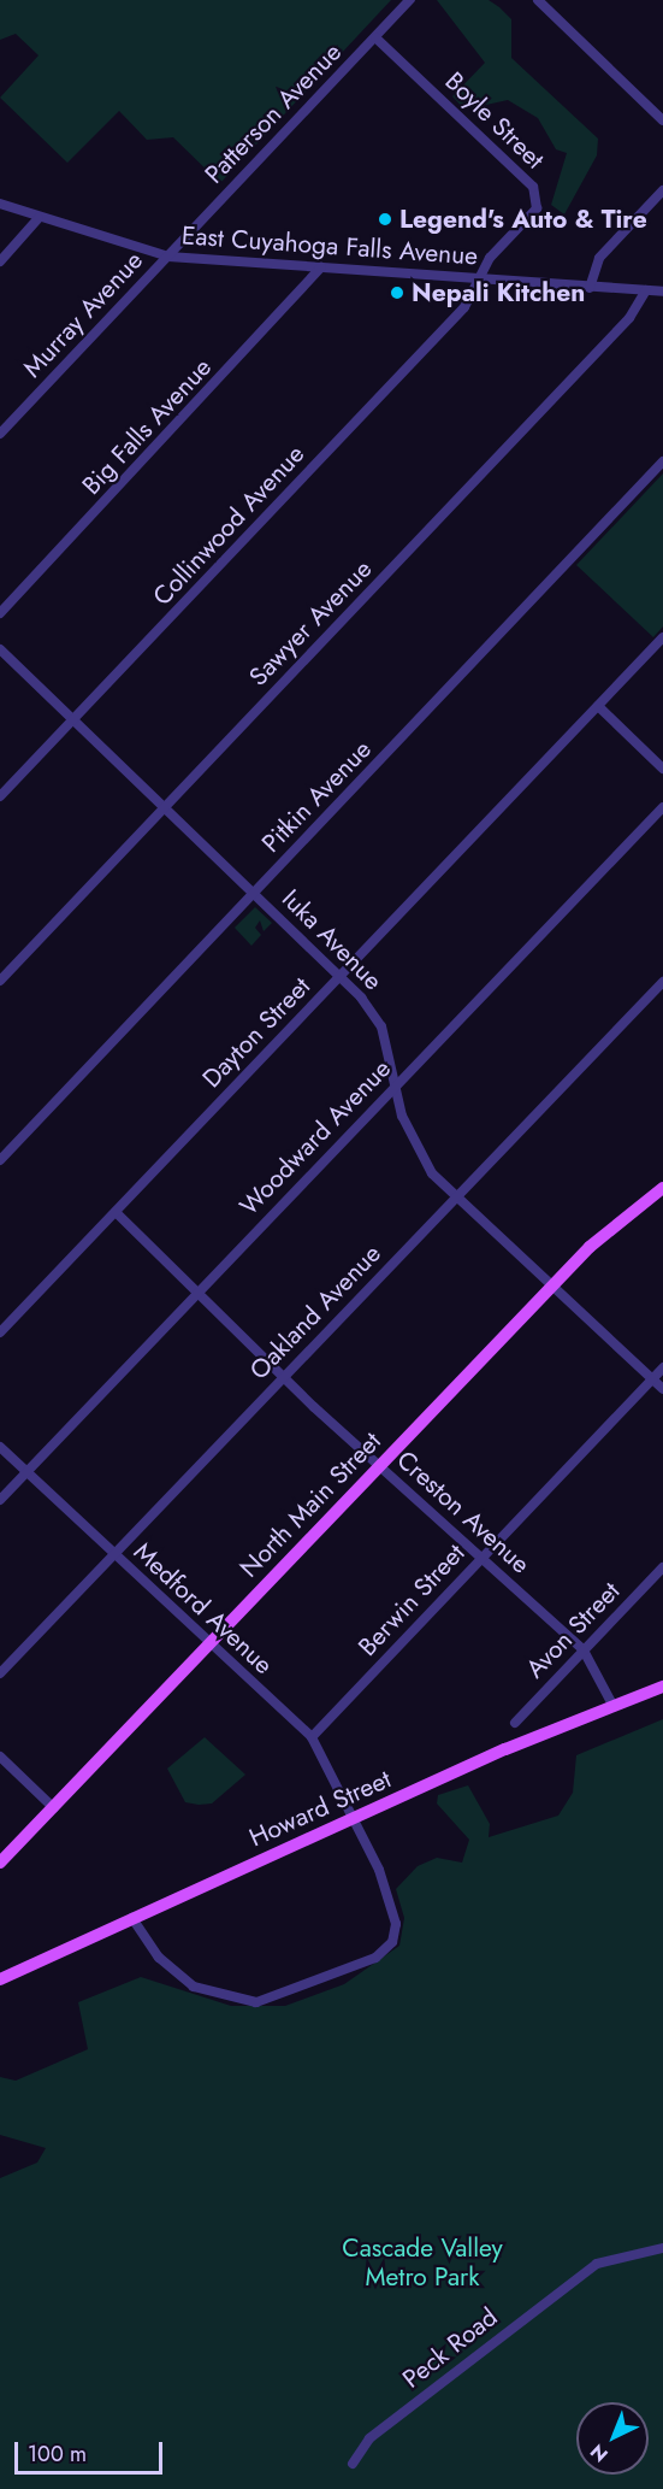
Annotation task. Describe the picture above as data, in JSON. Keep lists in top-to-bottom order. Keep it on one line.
{"streets":{"main road":["North Main Street","Howard Street"],"street":["Patterson Avenue","Boyle Street","East Cuyahoga Falls Avenue","Murray Avenue","Big Falls Avenue","Collinwood Avenue","Sawyer Avenue","Pitkin Avenue","Iuka Avenue","Dayton Street","Woodward Avenue","Oakland Avenue","Creston Avenue","Berwin Street","Medford Avenue","Avon Street","Peck Road"]},"crossings":[["Patterson Avenue","Boyle Street"],["Patterson Avenue","East Cuyahoga Falls Avenue"],["Patterson Avenue","Murray Avenue"],["Boyle Street","East Cuyahoga Falls Avenue"],["Boyle Street","Collinwood Avenue"],["East Cuyahoga Falls Avenue","Murray Avenue"],["East Cuyahoga Falls Avenue","Big Falls Avenue"],["East Cuyahoga Falls Avenue","Collinwood Avenue"],["East Cuyahoga Falls Avenue","Sawyer Avenue"],["Collinwood Avenue","Iuka Avenue"],["Sawyer Avenue","Iuka Avenue"],["Pitkin Avenue","Iuka Avenue"],["Iuka Avenue","Dayton Street"],["Iuka Avenue","Woodward Avenue"],["Iuka Avenue","Oakland Avenue"],["Iuka Avenue","North Main Street"],["Iuka Avenue","Berwin Street"],["Dayton Street","Creston Avenue"],["Woodward Avenue","Creston Avenue"],["Woodward Avenue","Medford Avenue"],["Oakland Avenue","Creston Avenue"],["Oakland Avenue","Medford Avenue"],["North Main Street","Creston Avenue"],["North Main Street","Medford Avenue"],["Creston Avenue","Berwin Street"],["Creston Avenue","Avon Street"],["Creston Avenue","Howard Street"],["Berwin Street","Medford Avenue"],["Medford Avenue","Howard Street"]],"parks":["Cascade Valley Metro Park"],"places":["Legend's Auto & Tire","Nepali Kitchen"],"scale_bar":"100 m","north":"bottom left"}
